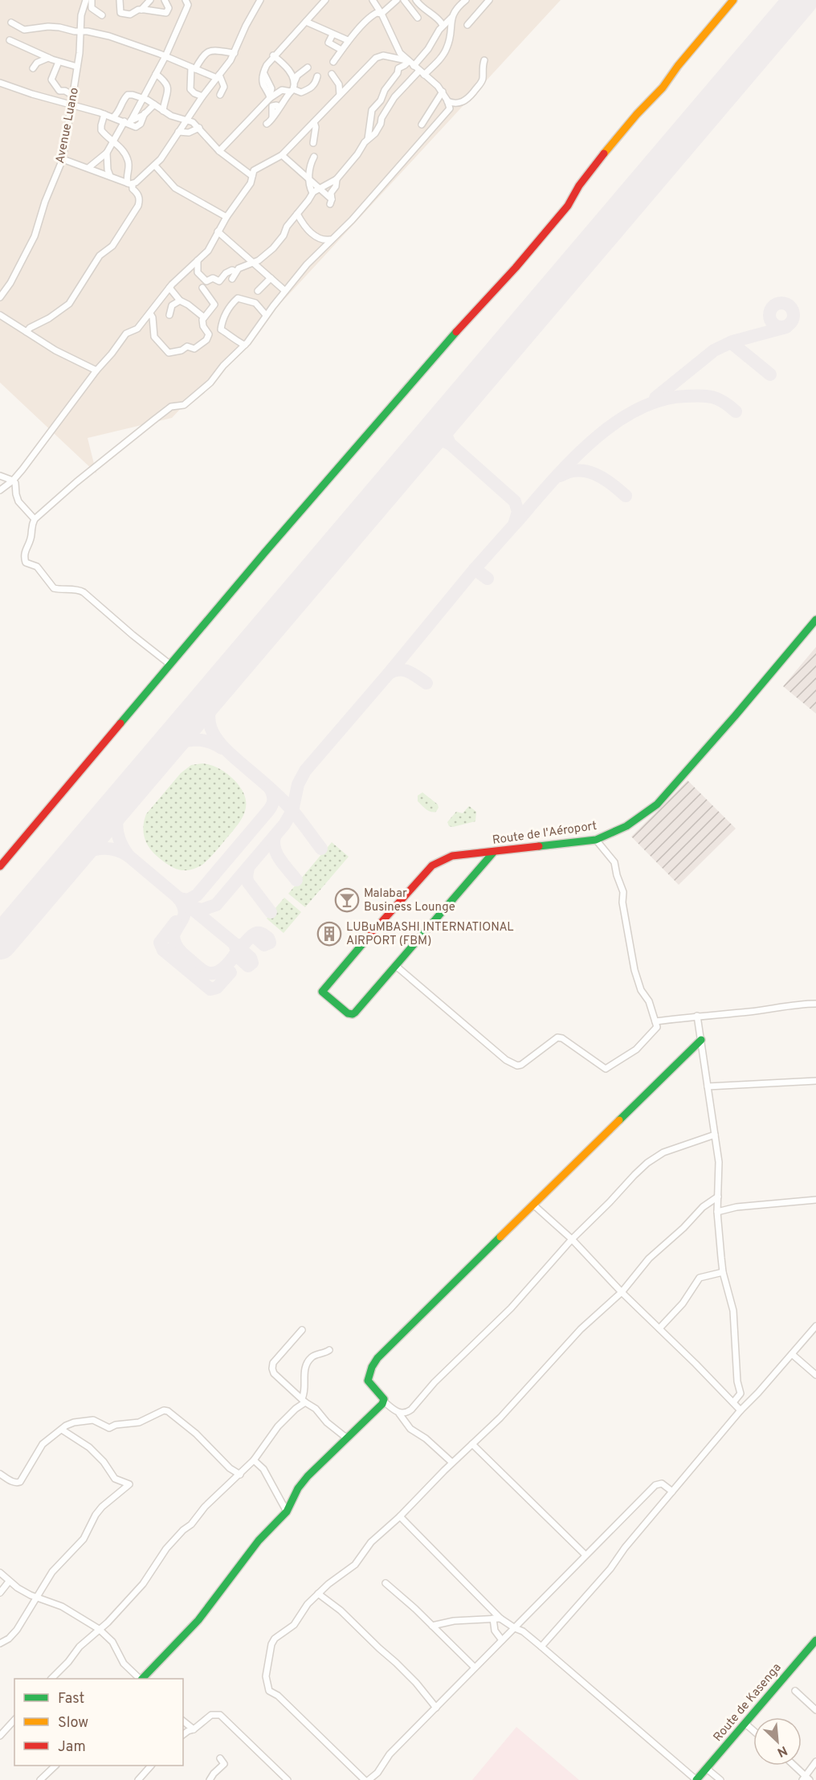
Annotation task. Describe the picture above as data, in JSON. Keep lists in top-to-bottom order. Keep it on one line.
{"streets":{"main road":["Route de l'Aéroport","Route de Kasenga"],"street":["Avenue Luano"]},"places":{"bar":["Malabar Business Lounge"],"building":["LUBuMBASHI INTERNATIONAL AIRPORT (FBM)"]},"legend":["Fast","Slow","Jam"],"north":"bottom right"}
